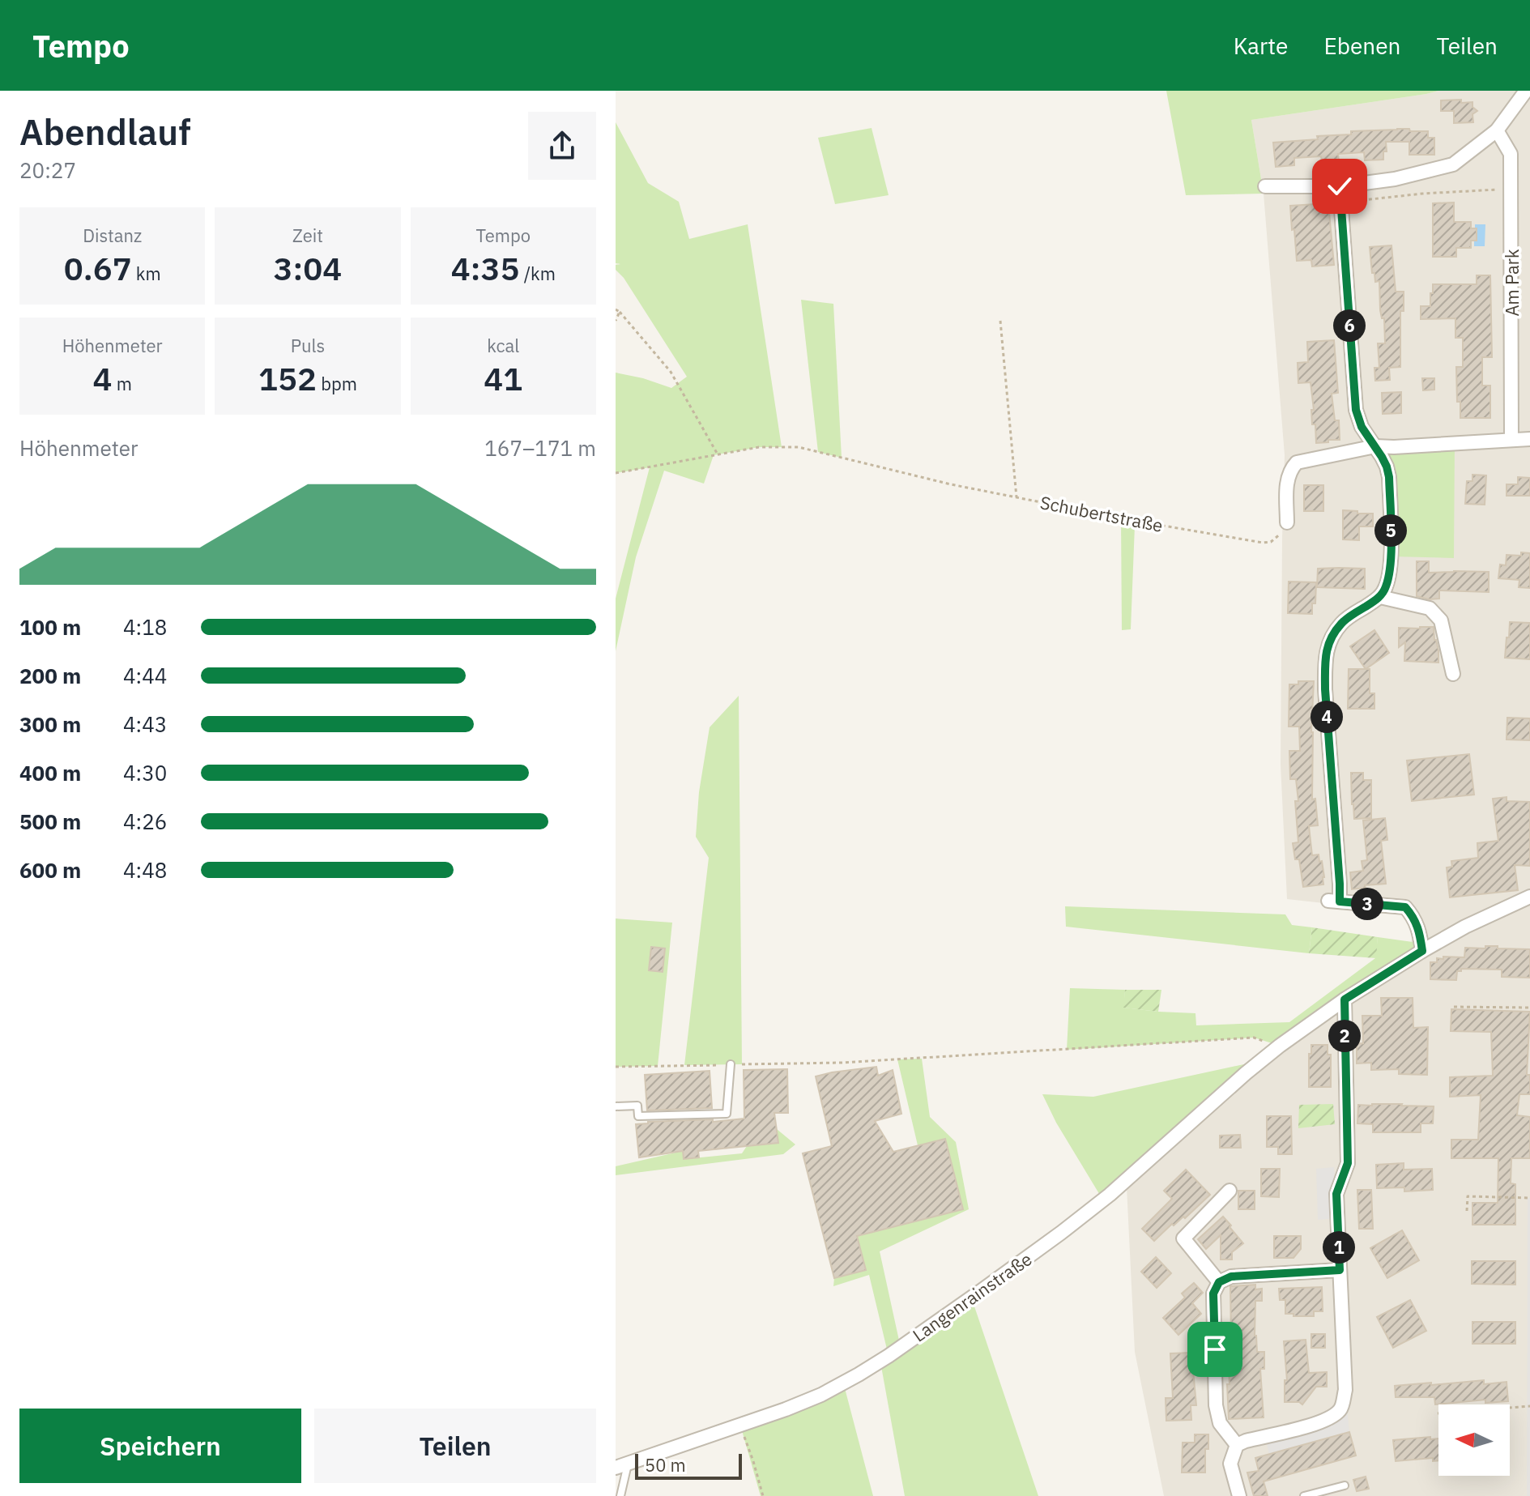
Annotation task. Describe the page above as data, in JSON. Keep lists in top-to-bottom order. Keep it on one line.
{"streets":{"street":["Am Park","Langenrainstraße"],"path":["Schubertstraße"]},"scale_bar":"50 m","north":"left","page":{"header":"Tempo","nav":["Karte","Ebenen","Teilen"],"heading":["Abendlauf","20:27"],"stats":[["Distanz","0.67 km"],["Zeit","3:04"],["Tempo","4:35 /km"],["Höhenmeter","4 m"],["Puls","152 bpm"],["kcal","41"]],"pins":["6","5","4","3","2","1"],"chart":["Höhenmeter","167–171 m"],"list":[{"name":"100 m","note":"4:18"},{"name":"200 m","note":"4:44"},{"name":"300 m","note":"4:43"},{"name":"400 m","note":"4:30"},{"name":"500 m","note":"4:26"},{"name":"600 m","note":"4:48"}],"buttons":["Speichern","Teilen"],"scale":"50 m"}}
